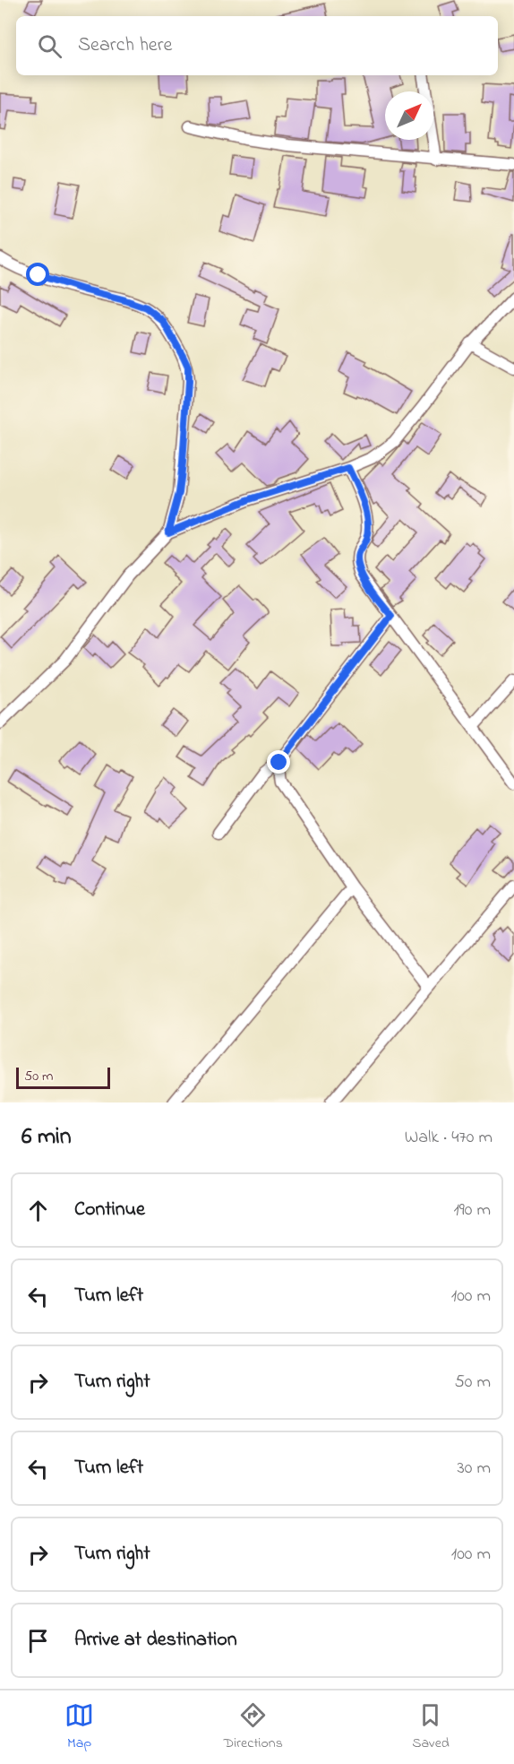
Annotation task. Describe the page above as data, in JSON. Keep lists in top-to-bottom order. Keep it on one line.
{"scale_bar":"50 m","north":"top right","page":{"search":"Search here","scale":"50 m","heading":["6 min","Walk · 470 m"],"list":[["Continue","190 m"],["Turn left","100 m"],["Turn right","50 m"],["Turn left","30 m"],["Turn right","100 m"],"Arrive at destination"],"nav":["Map","Directions","Saved"]}}
